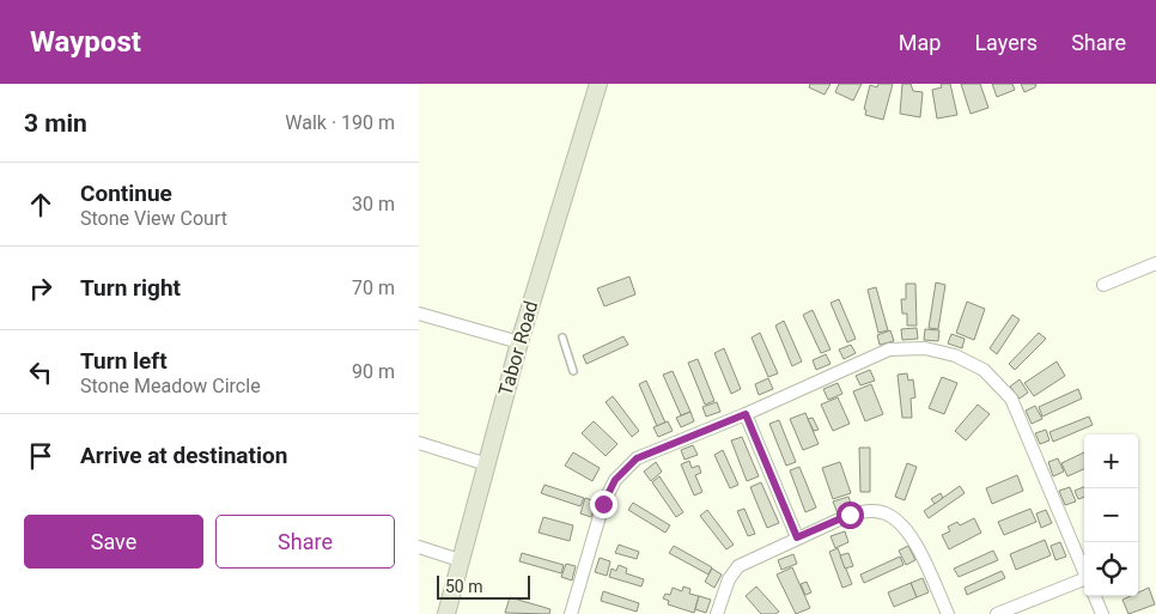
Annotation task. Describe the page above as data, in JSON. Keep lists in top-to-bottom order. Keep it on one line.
{"streets":{"street":["Tabor Road"]},"scale_bar":"50 m","page":{"header":"Waypost","nav":["Map","Layers","Share"],"heading":["3 min","Walk · 190 m"],"list":[["Continue","Stone View Court","30 m"],["Turn right","70 m"],["Turn left","Stone Meadow Circle","90 m"],"Arrive at destination"],"map_buttons":["+","−"],"buttons":["Save","Share"],"scale":"50 m"}}
